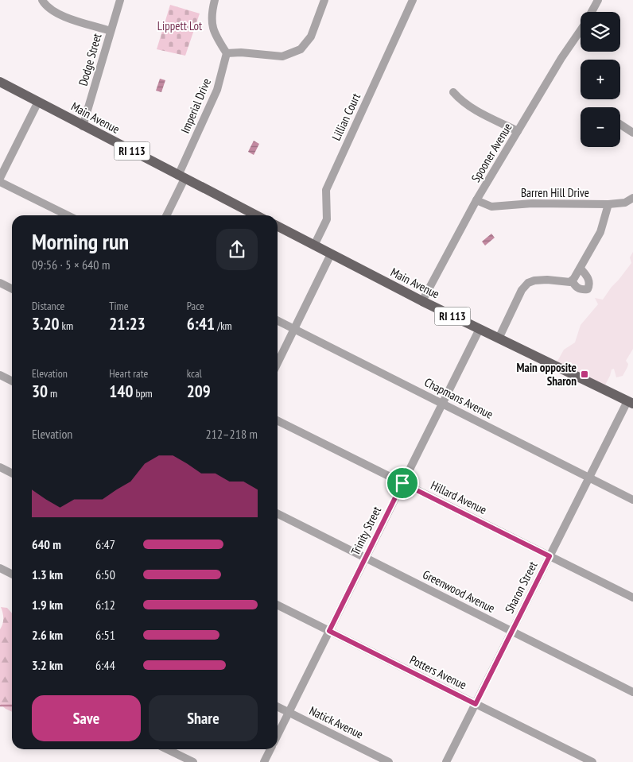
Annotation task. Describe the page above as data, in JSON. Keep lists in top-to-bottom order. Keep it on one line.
{"streets":{"main road":["Main Avenue","RI 113"],"street":["Dodge Street","Imperial Drive","Lillian Court","Spooner Avenue","Barren Hill Drive","Chapmans Avenue","Hillard Avenue","Trinity Street","Sharon Street","Greenwood Avenue","Potters Avenue","Natick Avenue"]},"crossings":[["Dodge Street","Main Avenue"],["Imperial Drive","Main Avenue"],["Lillian Court","Main Avenue"],["Main Avenue","Spooner Avenue"],["Main Avenue","Trinity Street"],["Main Avenue","Sharon Street"],["Spooner Avenue","Barren Hill Drive"],["Chapmans Avenue","Trinity Street"],["Chapmans Avenue","Sharon Street"],["Hillard Avenue","Trinity Street"],["Hillard Avenue","Sharon Street"],["Trinity Street","Greenwood Avenue"],["Trinity Street","Potters Avenue"],["Trinity Street","Natick Avenue"],["Sharon Street","Greenwood Avenue"],["Sharon Street","Potters Avenue"]],"parks":["Lippett Lot"],"places":{"transit":["Main opposite Sharon"]},"page":{"map_buttons":["+","−"],"heading":["Morning run","09:56 · 5 × 640 m"],"stats":[["Distance","3.20 km"],["Time","21:23"],["Pace","6:41 /km"],["Elevation","30 m"],["Heart rate","140 bpm"],["kcal","209"]],"chart":["Elevation","212–218 m"],"list":[{"name":"640 m","note":"6:47"},{"name":"1.3 km","note":"6:50"},{"name":"1.9 km","note":"6:12"},{"name":"2.6 km","note":"6:51"},{"name":"3.2 km","note":"6:44"}],"buttons":["Save","Share"]}}
